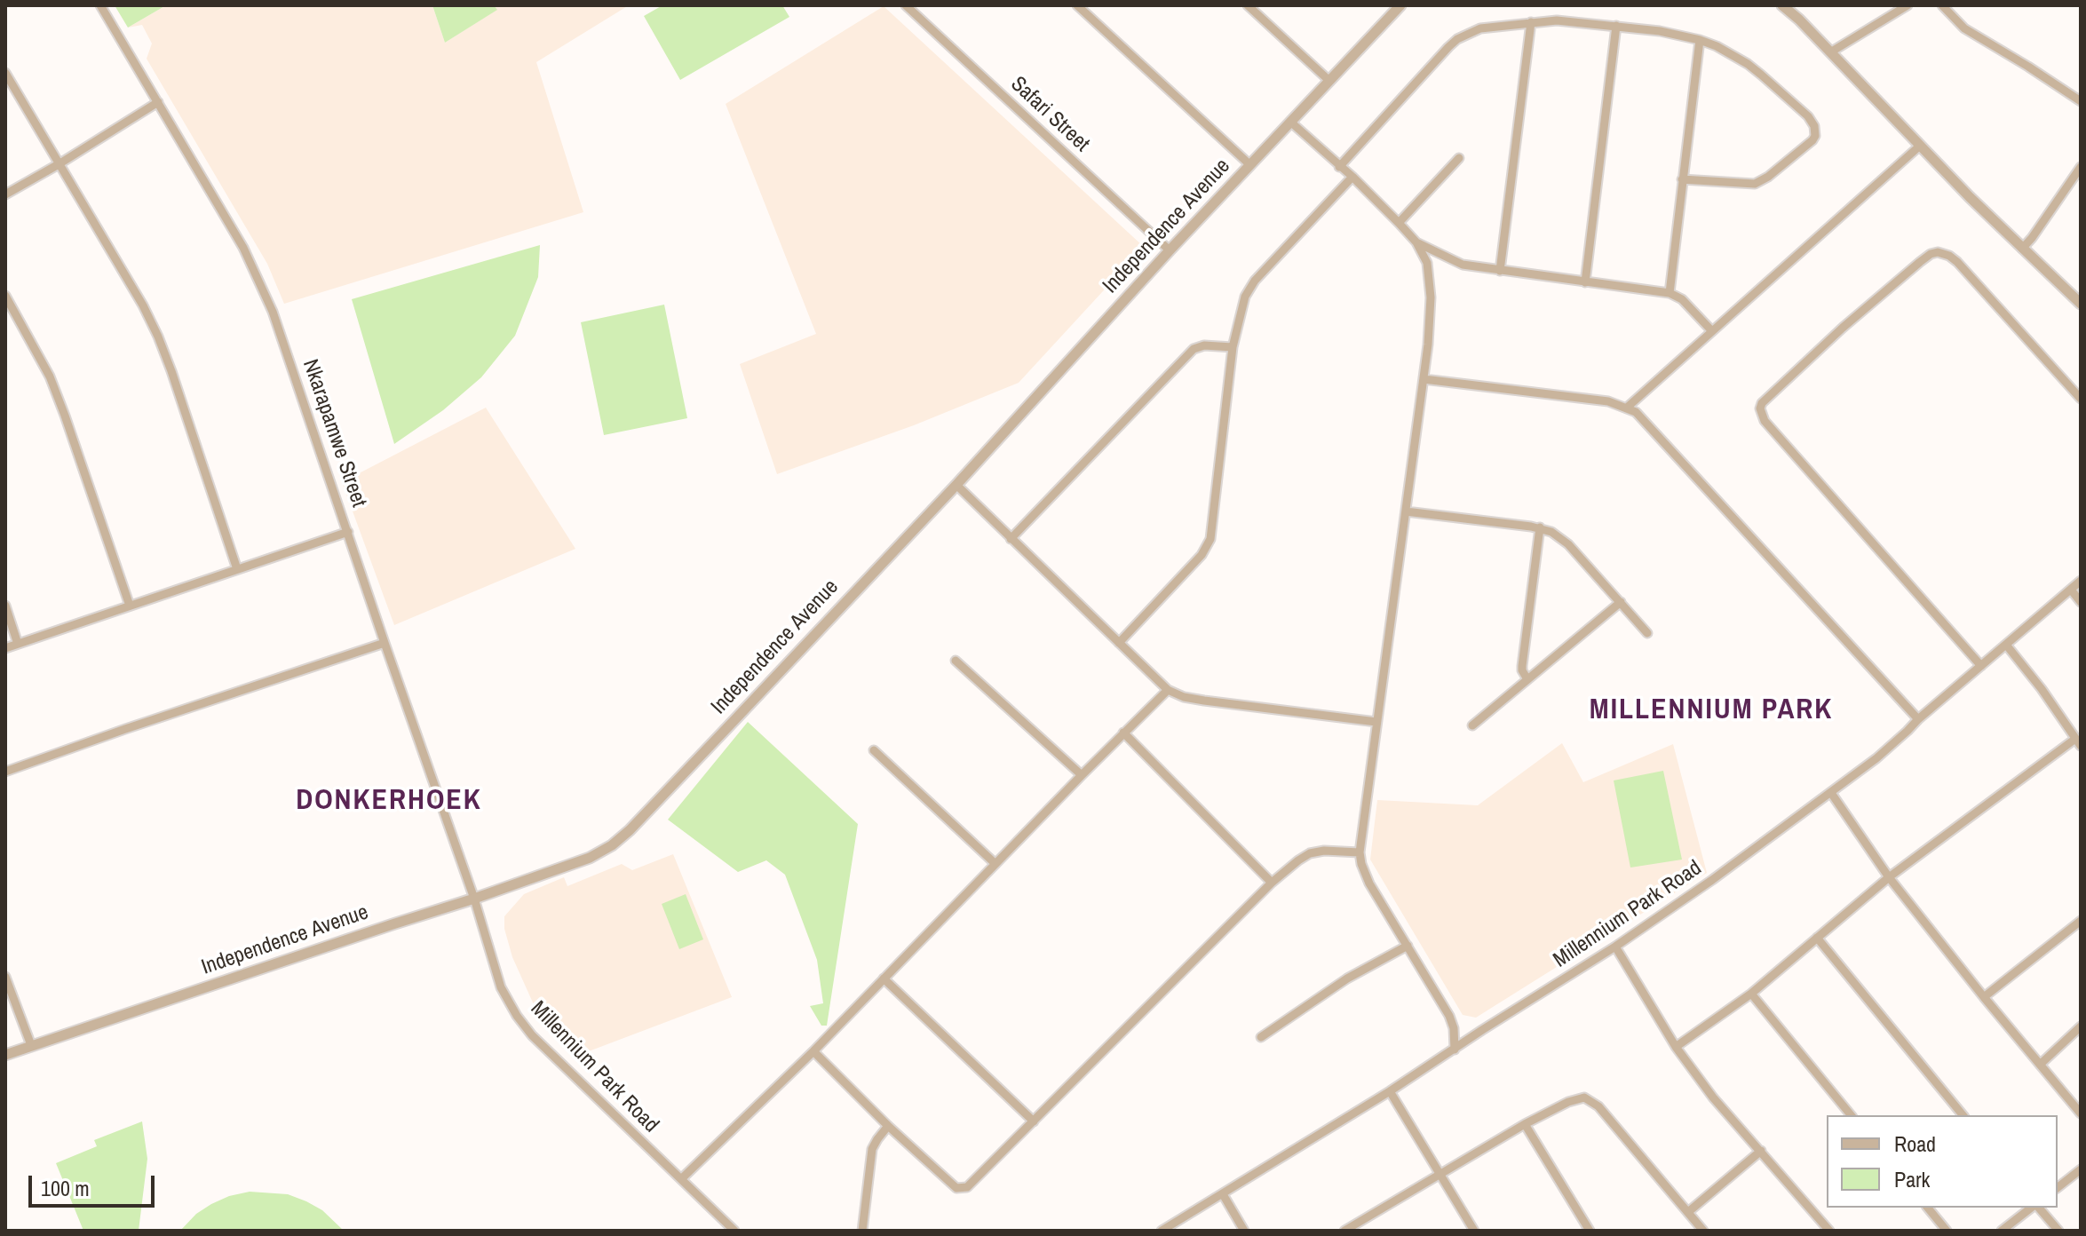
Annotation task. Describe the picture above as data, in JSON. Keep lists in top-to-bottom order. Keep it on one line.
{"streets":{"street":["Safari Street","Independence Avenue","Nkarapamwe Street","Millennium Park Road"]},"crossings":[["Safari Street","Independence Avenue"],["Independence Avenue","Nkarapamwe Street"],["Independence Avenue","Millennium Park Road"],["Nkarapamwe Street","Millennium Park Road"]],"districts":["MILLENNIUM PARK","DONKERHOEK"],"legend":["Road","Park"],"scale_bar":"100 m"}
